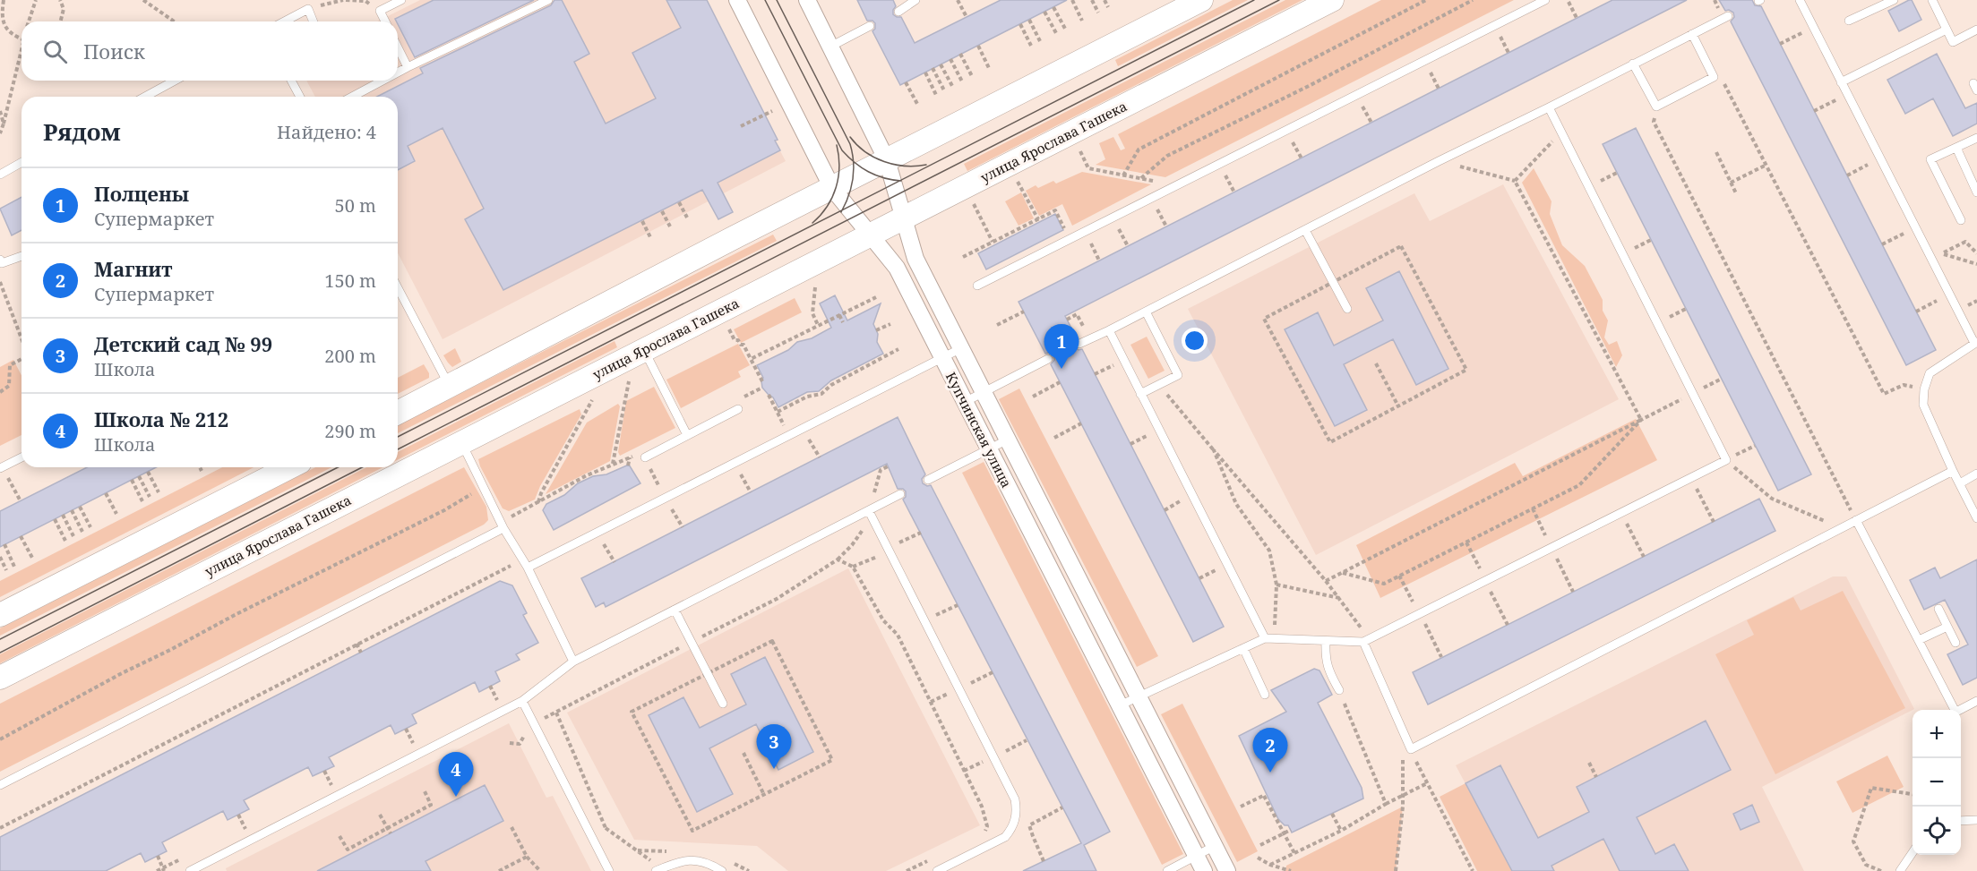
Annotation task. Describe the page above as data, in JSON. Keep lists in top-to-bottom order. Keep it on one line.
{"streets":{"street":["улица Ярослава Гашека","Купчинская улица"]},"crossings":[["улица Ярослава Гашека","Купчинская улица"]],"page":{"search":"Поиск","heading":["Рядом","Найдено: 4"],"list":[{"mark":"1","name":"Полцены","note":"Супермаркет","value":"50 m"},{"mark":"2","name":"Магнит","note":"Супермаркет","value":"150 m"},{"mark":"3","name":"Детский сад № 99","note":"Школа","value":"200 m"},{"mark":"4","name":"Школа № 212","note":"Школа","value":"290 m"}],"pins":["1","3","2","4"],"map_buttons":["+","−"]}}
